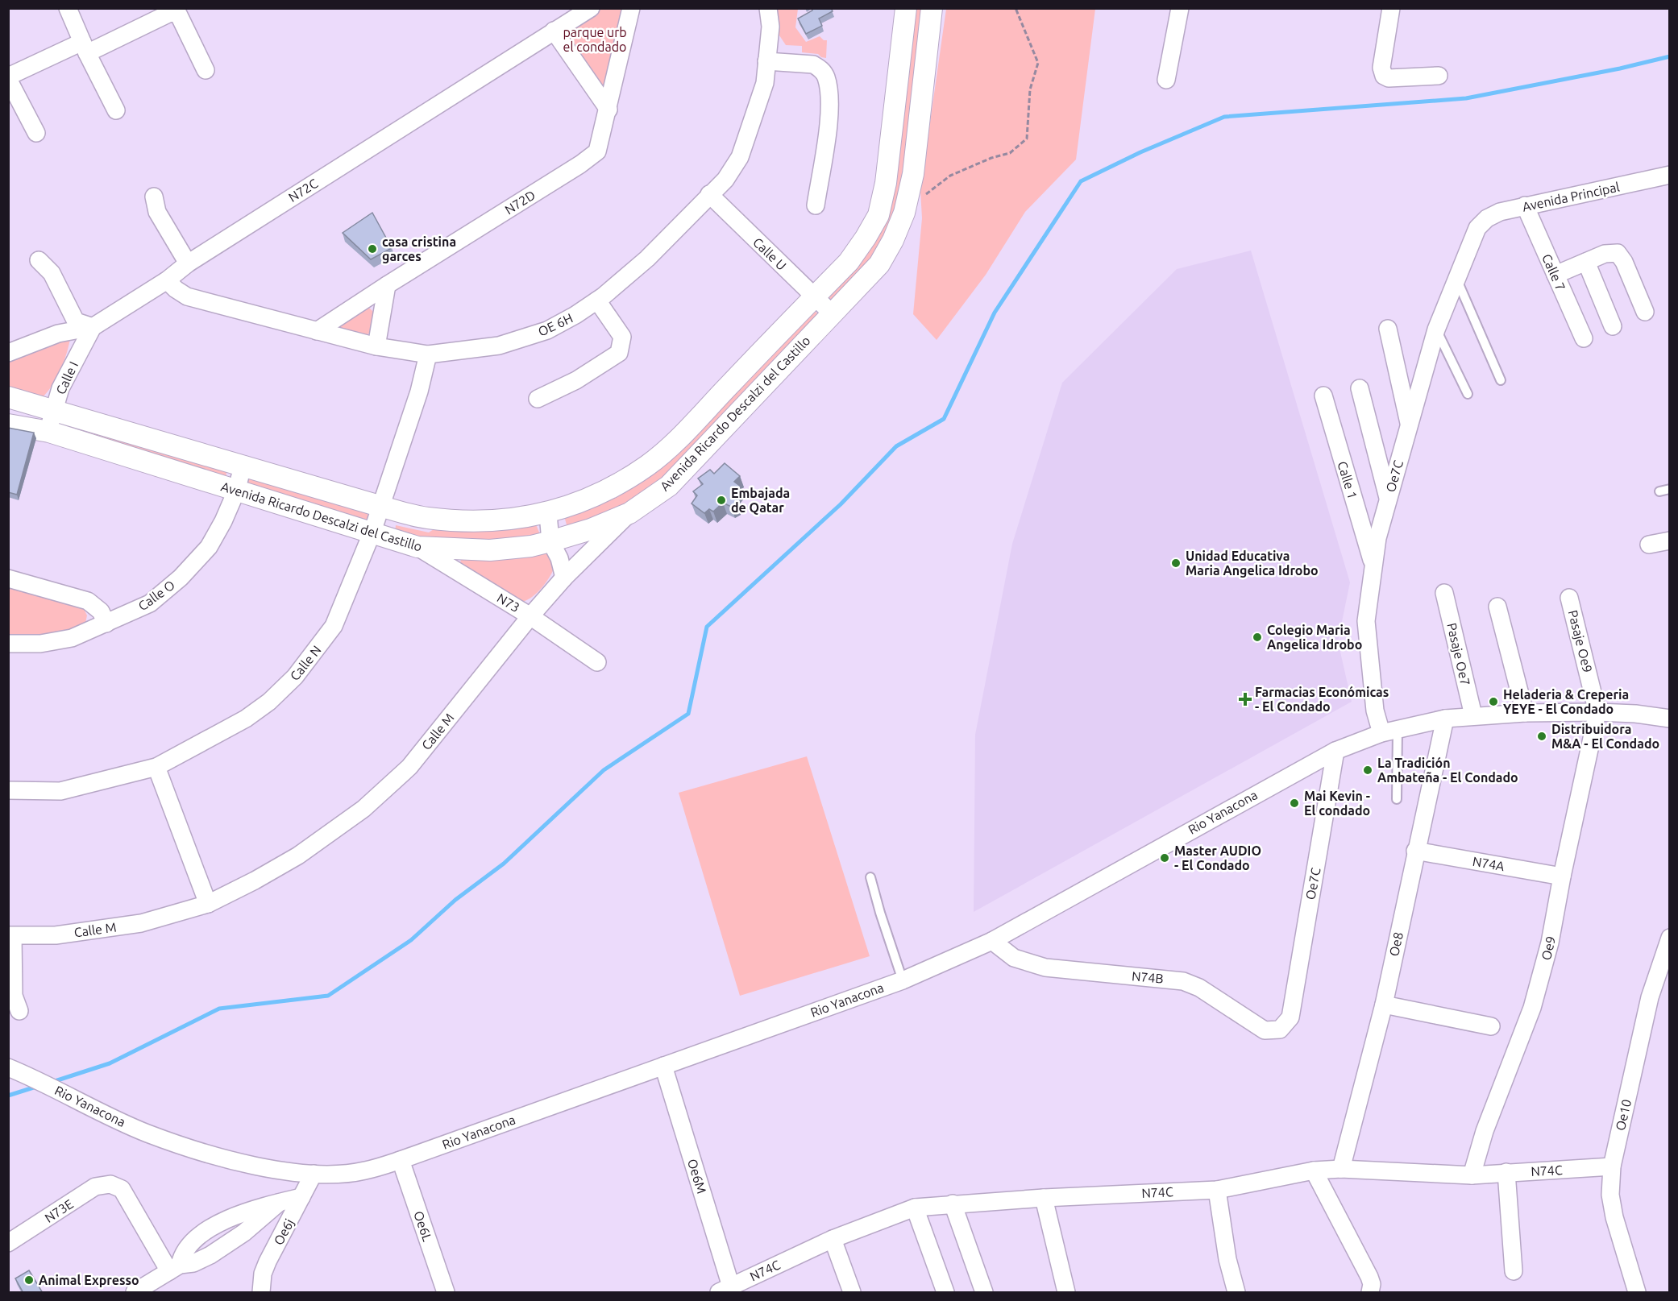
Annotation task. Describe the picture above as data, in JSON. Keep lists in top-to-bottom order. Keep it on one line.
{"streets":{"street":["N72C","Avenida Principal","N72D","Calle U","Calle 7","OE 6H","Calle I","Avenida Ricardo Descalzi del Castillo","Oe7C","Calle 1","Calle O","N73","Pasaje Oe9","Pasaje Oe7","Calle N","Calle M","Rio Yanacona","N74A","Oe8","Oe9","N74B","Oe10","N74C","Oe6M","N73E","Oe6L","Oe6j"]},"crossings":[["N72C","OE 6H"],["N72C","Calle I"],["Avenida Principal","Calle 7"],["Avenida Principal","Oe7C"],["N72D","OE 6H"],["Calle U","OE 6H"],["Calle U","Avenida Ricardo Descalzi del Castillo"],["OE 6H","Calle N"],["Calle I","Avenida Ricardo Descalzi del Castillo"],["Avenida Ricardo Descalzi del Castillo","Calle O"],["Avenida Ricardo Descalzi del Castillo","N73"],["Avenida Ricardo Descalzi del Castillo","Calle N"],["Avenida Ricardo Descalzi del Castillo","Calle M"],["Oe7C","Calle 1"],["Oe7C","Rio Yanacona"],["Oe7C","N74B"],["N73","Calle M"],["Pasaje Oe9","Rio Yanacona"],["Pasaje Oe9","Oe9"],["Pasaje Oe7","Rio Yanacona"],["Rio Yanacona","Oe8"],["Rio Yanacona","Oe9"],["Rio Yanacona","N74B"],["Rio Yanacona","Oe6M"],["Rio Yanacona","Oe6L"],["Rio Yanacona","Oe6j"],["N74A","Oe8"],["N74A","Oe9"],["Oe8","N74C"],["Oe9","N74C"],["Oe10","N74C"],["N74C","Oe6M"]],"parks":["parque urb el condado"],"places":{"other":["casa cristina garces","Embajada de Qatar","Unidad Educativa Maria Angelica Idrobo","Colegio Maria Angelica Idrobo","Heladeria & Creperia YEYE - El Condado","Distribuidora M&A - El Condado","La Tradición Ambateña - El Condado","Mai Kevin - El condado","Master AUDIO - El Condado","Animal Expresso"],"health":["Farmacias Económicas - El Condado"]}}
